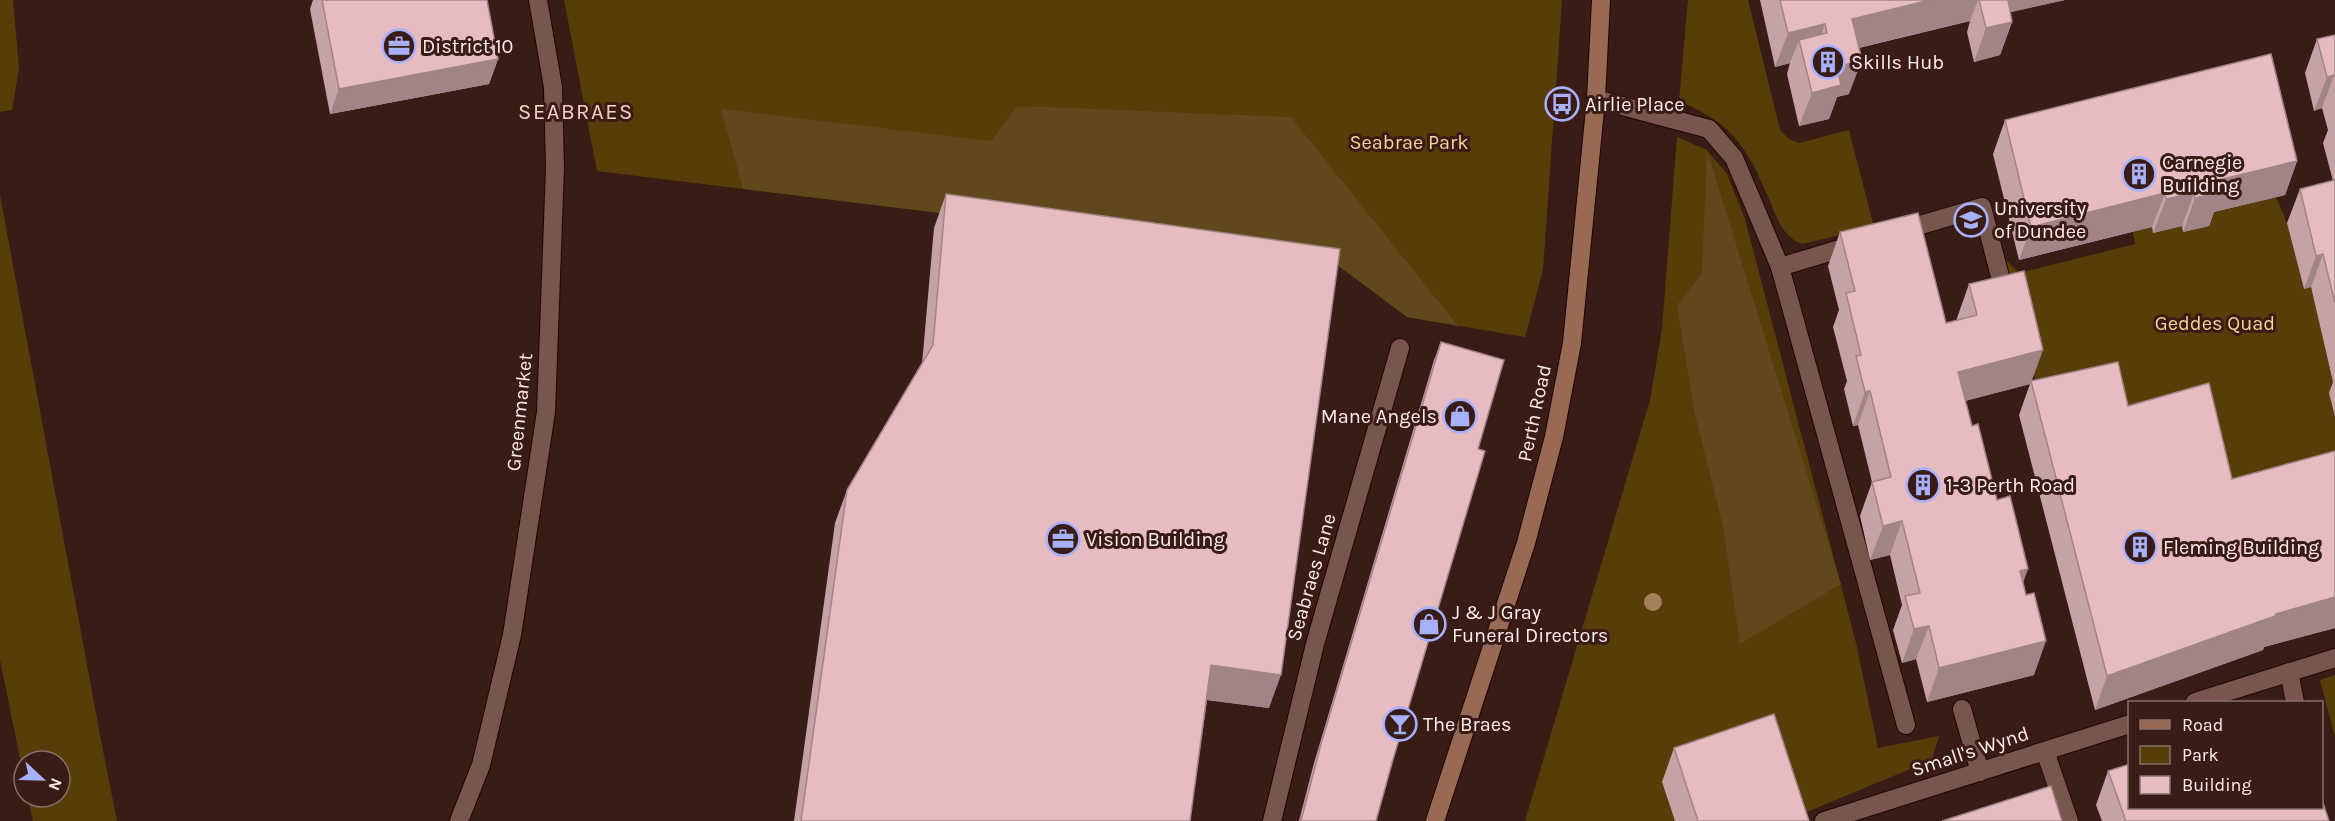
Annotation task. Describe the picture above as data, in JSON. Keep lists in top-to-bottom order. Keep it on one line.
{"streets":{"street":["Greenmarket","Perth Road","Seabraes Lane","Small's Wynd"]},"districts":["SEABRAES"],"parks":["Seabrae Park","Geddes Quad"],"places":{"office":["District 10","Vision Building"],"building":["Skills Hub","Carnegie Building","1-3 Perth Road","Fleming Building"],"bus stop":["Airlie Place"],"school or university":["University of Dundee"],"shop":["Mane Angels","J & J Gray Funeral Directors"],"bar":["The Braes"]},"legend":["Road","Park","Building"],"north":"right"}
